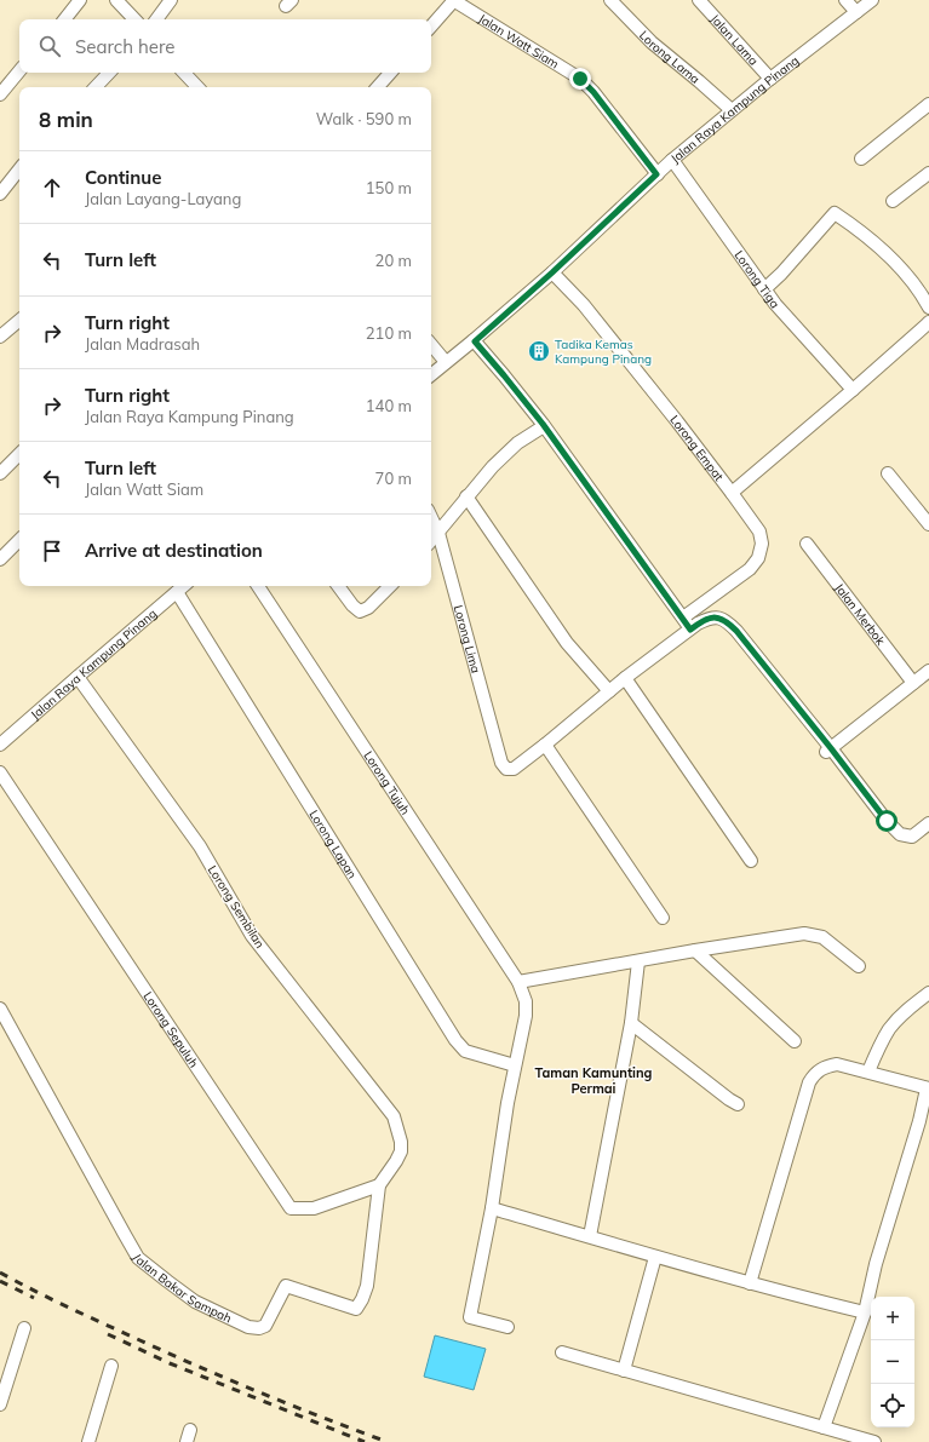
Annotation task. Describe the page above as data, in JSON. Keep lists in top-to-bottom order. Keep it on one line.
{"streets":{"street":["Jalan Lama","Jalan Watt Siam","Lorong Lama","Jalan Raya Kampung Pinang","Lorong Tiga","Lorong Empat","Jalan Merbok","Lorong Lima","Lorong Tujuh","Lorong Lapan","Lorong Sembilan","Lorong Sepuluh","Jalan Bakar Sampah"]},"crossings":[["Jalan Lama","Jalan Raya Kampung Pinang"],["Jalan Watt Siam","Jalan Raya Kampung Pinang"],["Lorong Lama","Jalan Raya Kampung Pinang"],["Jalan Raya Kampung Pinang","Lorong Tiga"],["Jalan Raya Kampung Pinang","Lorong Empat"],["Jalan Raya Kampung Pinang","Lorong Lapan"],["Jalan Raya Kampung Pinang","Lorong Sembilan"],["Lorong Tujuh","Lorong Lapan"],["Lorong Sembilan","Lorong Sepuluh"],["Lorong Sembilan","Jalan Bakar Sampah"],["Lorong Sepuluh","Jalan Bakar Sampah"]],"districts":["Taman Kamunting Permai"],"places":{"building":["Tadika Kemas Kampung Pinang"]},"page":{"search":"Search here","heading":["8 min","Walk · 590 m"],"list":[["Continue","Jalan Layang-Layang","150 m"],["Turn left","20 m"],["Turn right","Jalan Madrasah","210 m"],["Turn right","Jalan Raya Kampung Pinang","140 m"],["Turn left","Jalan Watt Siam","70 m"],"Arrive at destination"],"map_buttons":["+","−"]}}
